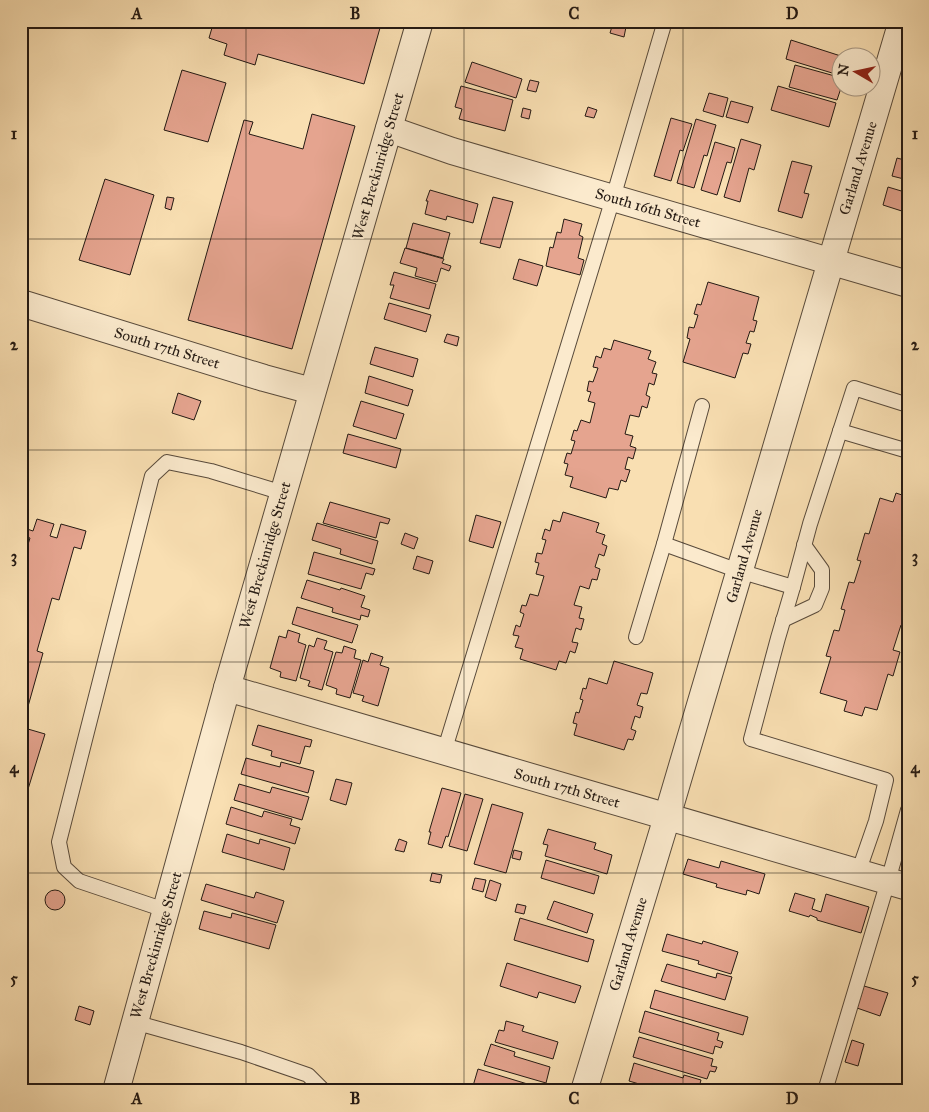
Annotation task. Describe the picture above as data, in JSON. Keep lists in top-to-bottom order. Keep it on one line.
{"streets":{"street":["West Breckinridge Street","Garland Avenue","South 16th Street","South 17th Street"]},"crossings":[["West Breckinridge Street","South 16th Street"],["West Breckinridge Street","South 17th Street"],["Garland Avenue","South 16th Street"],["Garland Avenue","South 17th Street"]],"north":"left","grid":{"columns":["A","B","C","D"],"rows":["1","2","3","4","5"]}}
